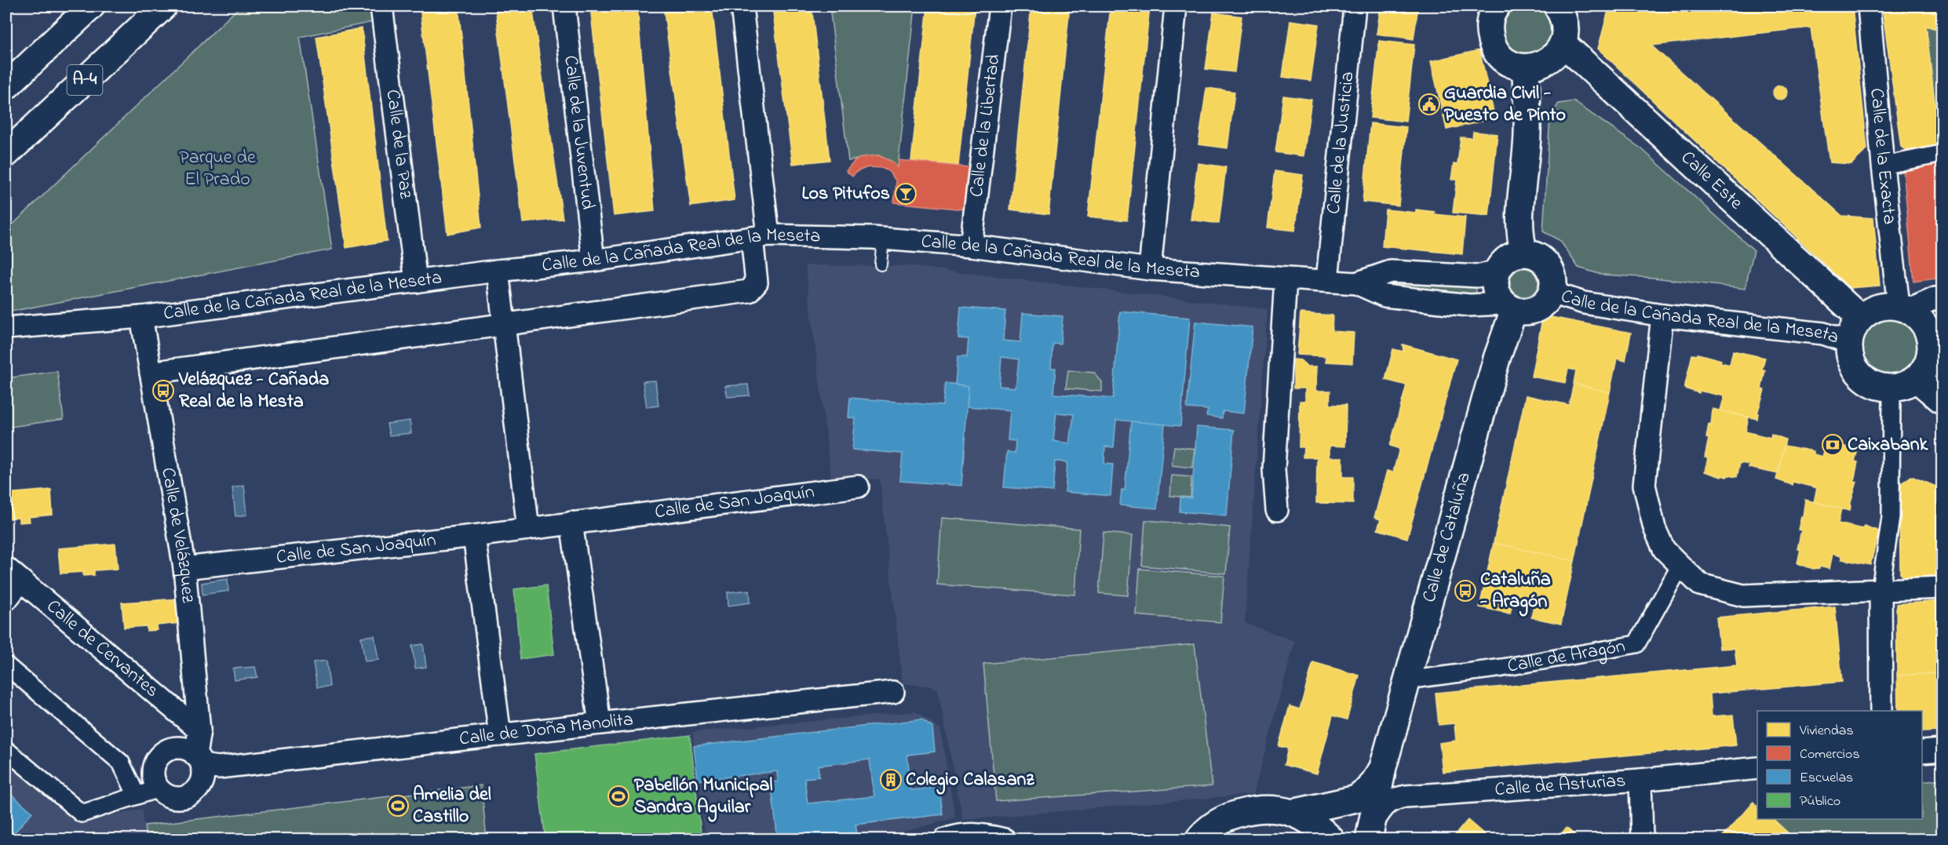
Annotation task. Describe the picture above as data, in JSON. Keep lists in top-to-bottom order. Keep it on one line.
{"streets":{"main road":["A-4","Calle Este","Calle de Cataluña"],"street":["Calle de la Libertad","Calle de la Juventud","Calle de la Justicia","Calle de la Paz","Calle de la Exacta","Calle de la Cañada Real de la Meseta","Calle de San Joaquín","Calle de Velázquez","Calle de Cervantes","Calle de Aragón","Calle de Doña Manolita","Calle de Asturias"]},"crossings":[["Calle de la Libertad","Calle de la Cañada Real de la Meseta"],["Calle de la Juventud","Calle de la Cañada Real de la Meseta"],["Calle de la Justicia","Calle de la Cañada Real de la Meseta"],["Calle de la Paz","Calle de la Cañada Real de la Meseta"],["Calle de la Exacta","Calle Este"],["Calle de la Exacta","Calle de la Cañada Real de la Meseta"],["Calle Este","Calle de la Cañada Real de la Meseta"],["Calle de la Cañada Real de la Meseta","Calle de Velázquez"],["Calle de la Cañada Real de la Meseta","Calle de Cataluña"],["Calle de San Joaquín","Calle de Velázquez"],["Calle de Velázquez","Calle de Cervantes"],["Calle de Velázquez","Calle de Doña Manolita"],["Calle de Cataluña","Calle de Aragón"]],"parks":["Parque de El Prado"],"places":{"public building":["Guardia Civil - Puesto de Pinto"],"bar":["Los Pitufos"],"bus stop":["Velázquez - Cañada Real de la Mesta","Cataluña - Aragón"],"bank":["Caixabank"],"building":["Colegio Calasanz"],"sports":["Pabellón Municipal Sandra Aguilar","Amelia del Castillo"]},"legend":["Viviendas","Comercios","Escuelas","Público"]}
